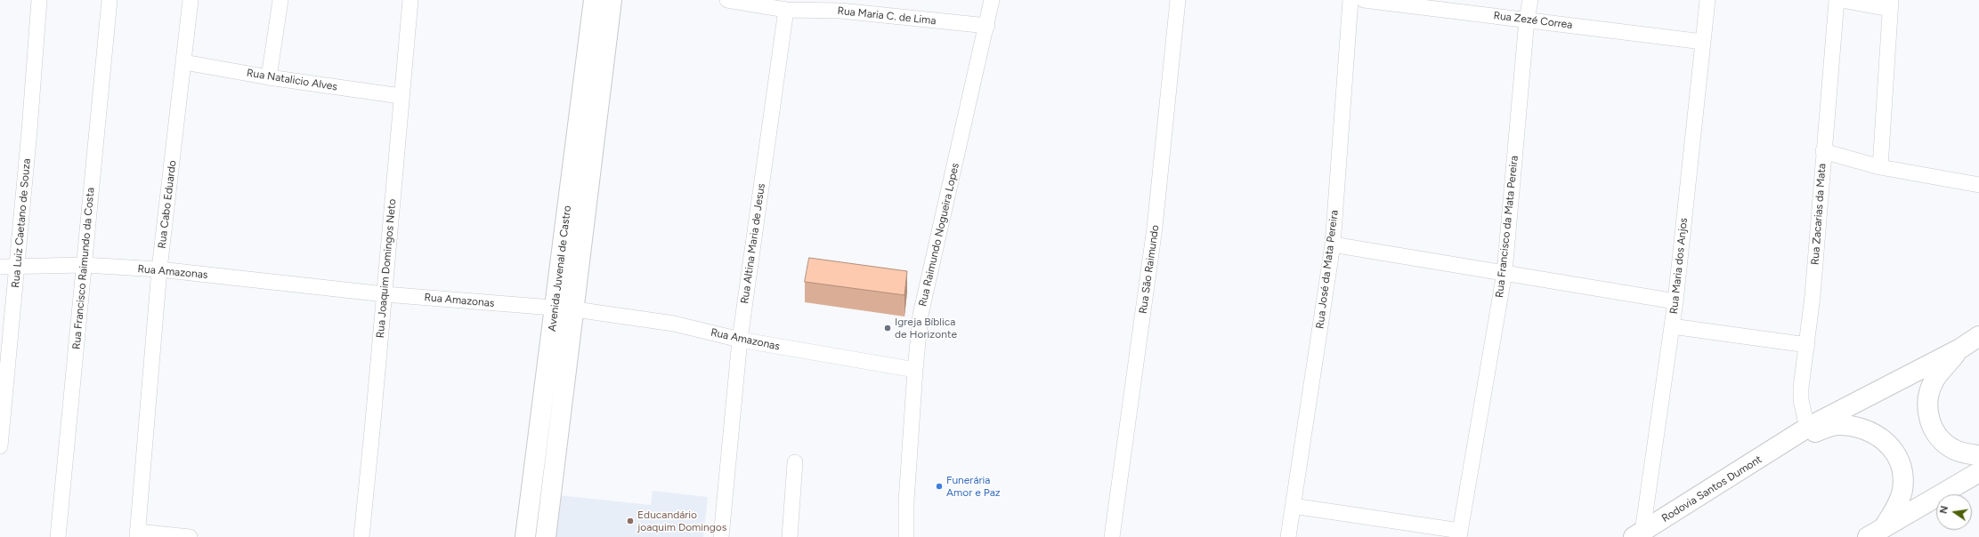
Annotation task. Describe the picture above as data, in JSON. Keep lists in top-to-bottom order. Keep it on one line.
{"streets":{"main road":["Avenida Juvenal de Castro","Rodovia Santos Dumont"],"street":["Rua Maria C. de Lima","Rua Zezé Correa","Rua Natalicio Alves","Rua Cabo Eduardo","Rua Zacarias da Mata","Rua Luiz Caetano de Souza","Rua Francisco da Mata Pereira","Rua Raimundo Nogueira Lopes","Rua Altina Maria de Jesus","Rua Maria dos Anjos","Rua Francisco Raimundo da Costa","Rua Joaquim Domingos Neto","Rua São Raimundo","Rua José da Mata Pereira","Rua Amazonas"]},"crossings":[["Rua Maria C. de Lima","Rua Raimundo Nogueira Lopes"],["Rua Maria C. de Lima","Rua Altina Maria de Jesus"],["Rua Zezé Correa","Rua Francisco da Mata Pereira"],["Rua Zezé Correa","Rua Maria dos Anjos"],["Rua Natalicio Alves","Rua Cabo Eduardo"],["Rua Natalicio Alves","Rua Joaquim Domingos Neto"],["Rua Cabo Eduardo","Rua Amazonas"],["Rua Luiz Caetano de Souza","Rua Amazonas"],["Rua Raimundo Nogueira Lopes","Rua Amazonas"],["Rua Altina Maria de Jesus","Rua Amazonas"],["Rua Maria dos Anjos","Rodovia Santos Dumont"],["Rua Francisco Raimundo da Costa","Rua Amazonas"],["Rua Joaquim Domingos Neto","Rua Amazonas"],["Avenida Juvenal de Castro","Rua Amazonas"]],"places":["Igreja Bíblica de Horizonte","Funerária Amor e Paz","Educandário joaquim Domingos"],"north":"left"}
